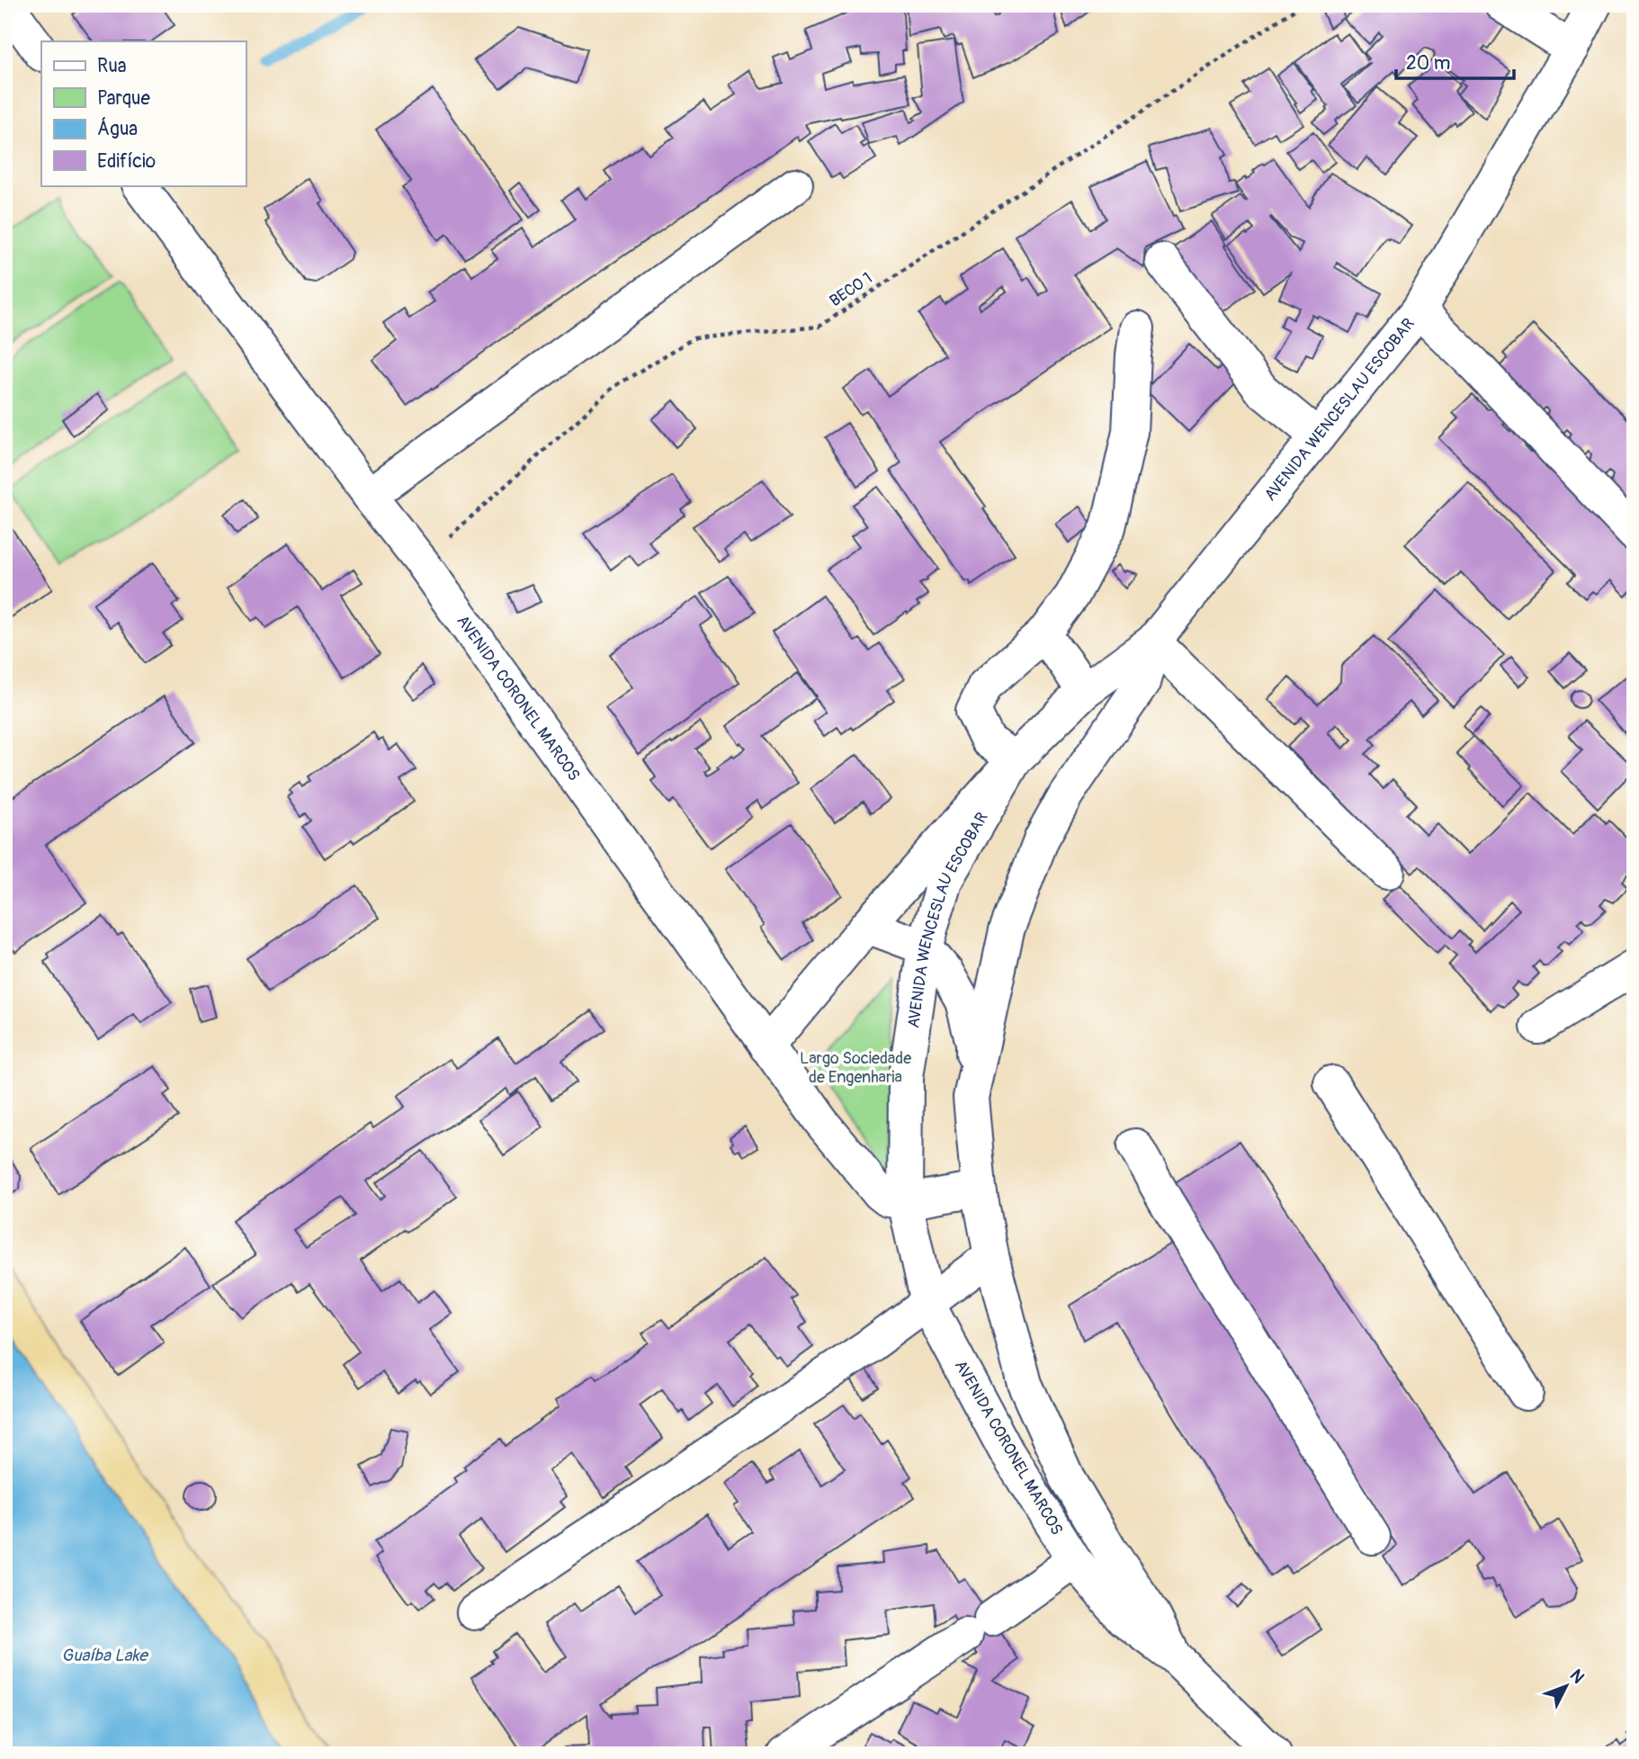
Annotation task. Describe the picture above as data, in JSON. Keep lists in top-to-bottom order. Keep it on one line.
{"streets":{"street":["AVENIDA WENCESLAU ESCOBAR","AVENIDA CORONEL MARCOS"],"path":["BECO 1"]},"crossings":[["BECO 1","AVENIDA CORONEL MARCOS"],["AVENIDA WENCESLAU ESCOBAR","AVENIDA CORONEL MARCOS"]],"water":["Guaíba Lake"],"parks":["Largo Sociedade de Engenharia"],"legend":["Rua","Parque","Água","Edifício"],"scale_bar":"20 m","north":"top right"}
